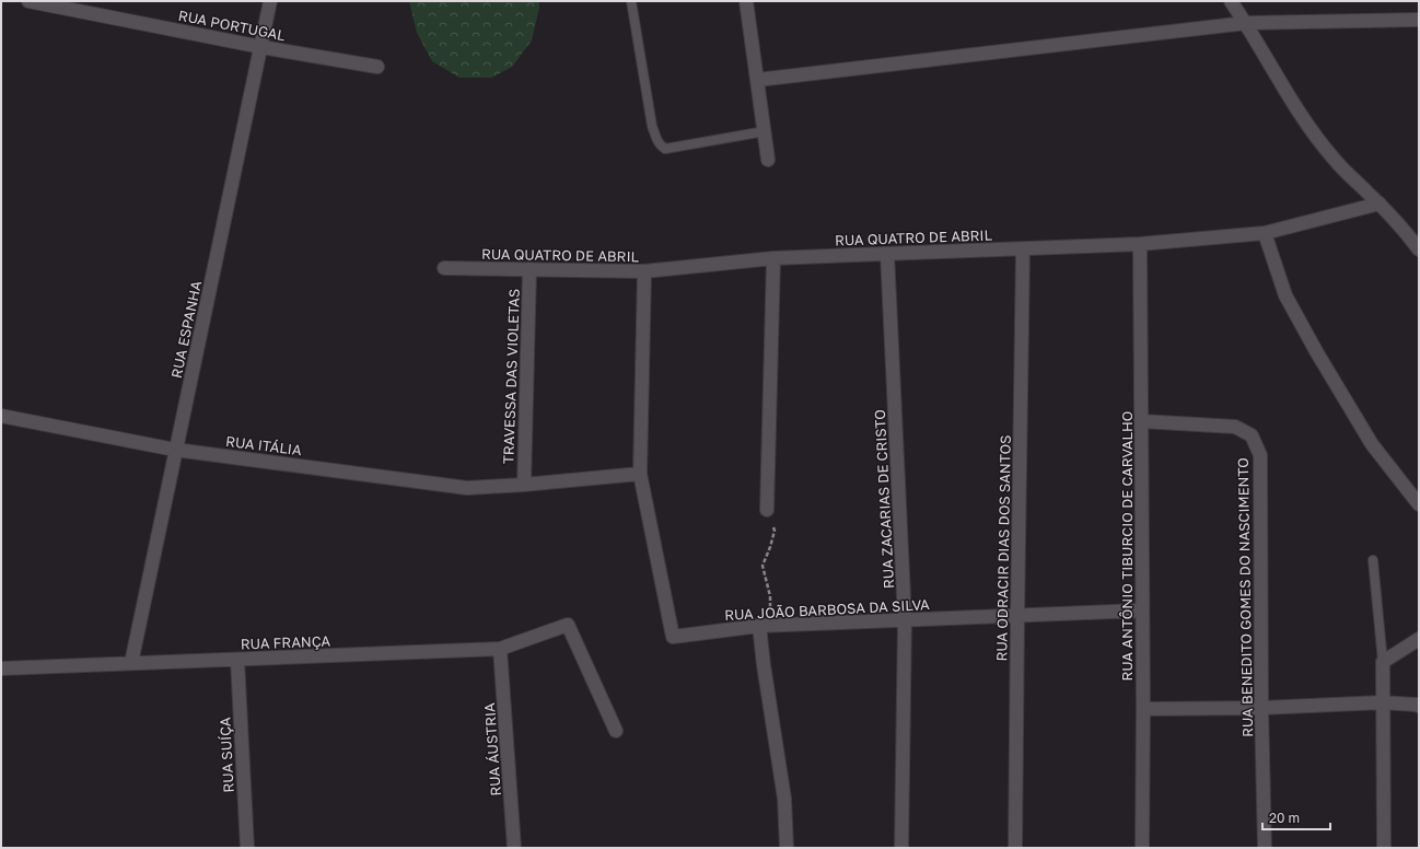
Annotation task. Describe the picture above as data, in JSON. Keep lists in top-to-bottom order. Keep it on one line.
{"streets":{"street":["RUA PORTUGAL","RUA QUATRO DE ABRIL","RUA ESPANHA","TRAVESSA DAS VIOLETAS","RUA ITÁLIA","RUA ZACARIAS DE CRISTO","RUA ANTÔNIO TIBURCIO DE CARVALHO","RUA ODRACIR DIAS DOS SANTOS","RUA BENEDITO GOMES DO NASCIMENTO","RUA JOÃO BARBOSA DA SILVA","RUA FRANÇA","RUA ÁUSTRIA","RUA SUÍÇA"]},"crossings":[["RUA PORTUGAL","RUA ESPANHA"],["RUA QUATRO DE ABRIL","TRAVESSA DAS VIOLETAS"],["RUA QUATRO DE ABRIL","RUA ZACARIAS DE CRISTO"],["RUA QUATRO DE ABRIL","RUA ANTÔNIO TIBURCIO DE CARVALHO"],["RUA QUATRO DE ABRIL","RUA ODRACIR DIAS DOS SANTOS"],["RUA QUATRO DE ABRIL","RUA JOÃO BARBOSA DA SILVA"],["RUA ESPANHA","RUA ITÁLIA"],["RUA ESPANHA","RUA FRANÇA"],["TRAVESSA DAS VIOLETAS","RUA ITÁLIA"],["RUA ITÁLIA","RUA JOÃO BARBOSA DA SILVA"],["RUA ZACARIAS DE CRISTO","RUA JOÃO BARBOSA DA SILVA"],["RUA ANTÔNIO TIBURCIO DE CARVALHO","RUA BENEDITO GOMES DO NASCIMENTO"],["RUA ANTÔNIO TIBURCIO DE CARVALHO","RUA JOÃO BARBOSA DA SILVA"],["RUA ODRACIR DIAS DOS SANTOS","RUA JOÃO BARBOSA DA SILVA"],["RUA FRANÇA","RUA ÁUSTRIA"],["RUA FRANÇA","RUA SUÍÇA"]],"scale_bar":"20 m"}
